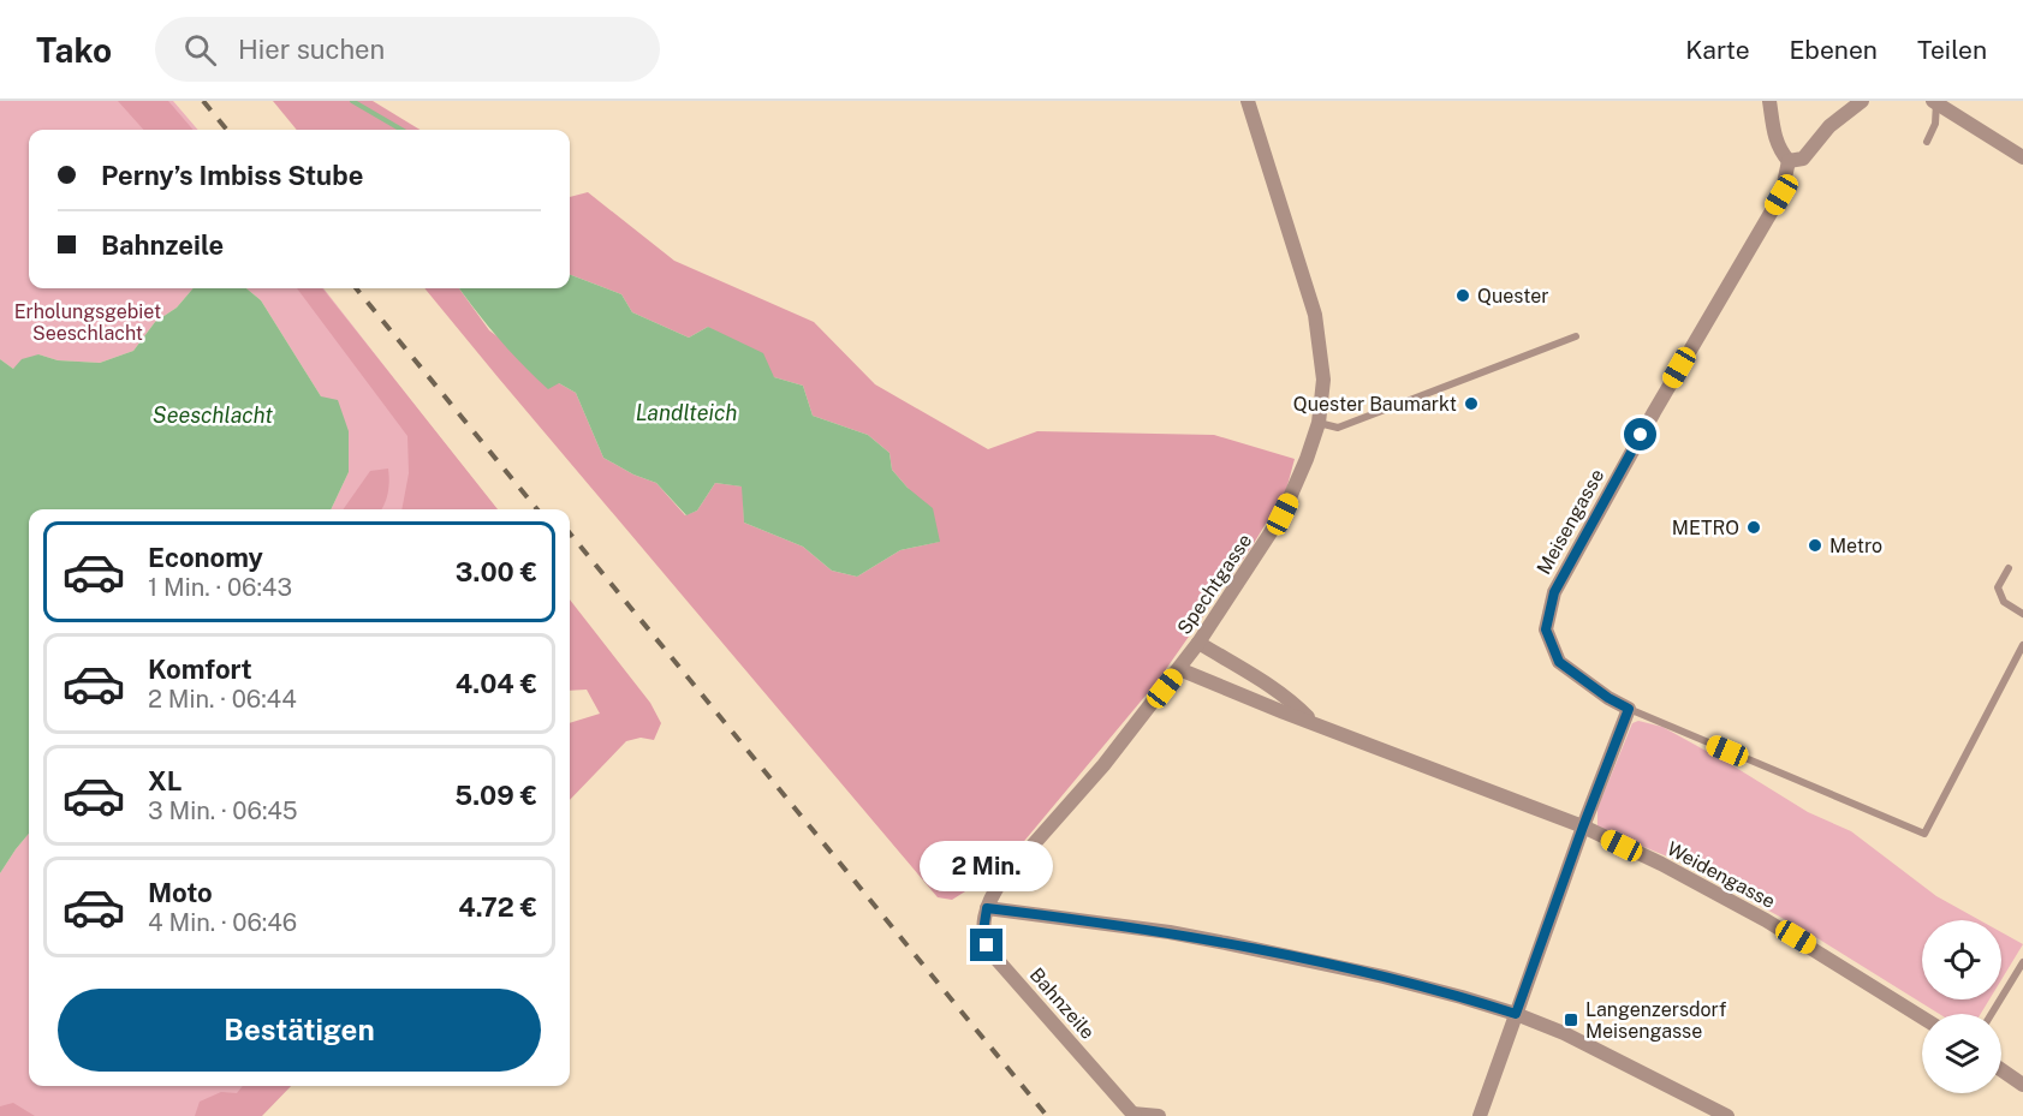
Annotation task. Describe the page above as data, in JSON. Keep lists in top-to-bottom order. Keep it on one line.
{"streets":{"street":["Meisengasse","Spechtgasse","Weidengasse","Bahnzeile"]},"crossings":[["Spechtgasse","Weidengasse"],["Spechtgasse","Bahnzeile"]],"water":["Landlteich","Seeschlacht"],"parks":["Erholungsgebiet Seeschlacht"],"places":{"other":["Quester","Quester Baumarkt","METRO","Metro"],"transit":["Langenzersdorf Meisengasse"]},"page":{"header":"Tako","search":"Hier suchen","nav":["Karte","Ebenen","Teilen"],"banner":["Perny’s Imbiss Stube","Bahnzeile"],"list":[{"name":"Economy","note":"1 Min. · 06:43","value":"3.00 €"},{"name":"Komfort","note":"2 Min. · 06:44","value":"4.04 €"},{"name":"XL","note":"3 Min. · 06:45","value":"5.09 €"},{"name":"Moto","note":"4 Min. · 06:46","value":"4.72 €"}],"bubble":"2 Min.","buttons":"Bestätigen"}}
